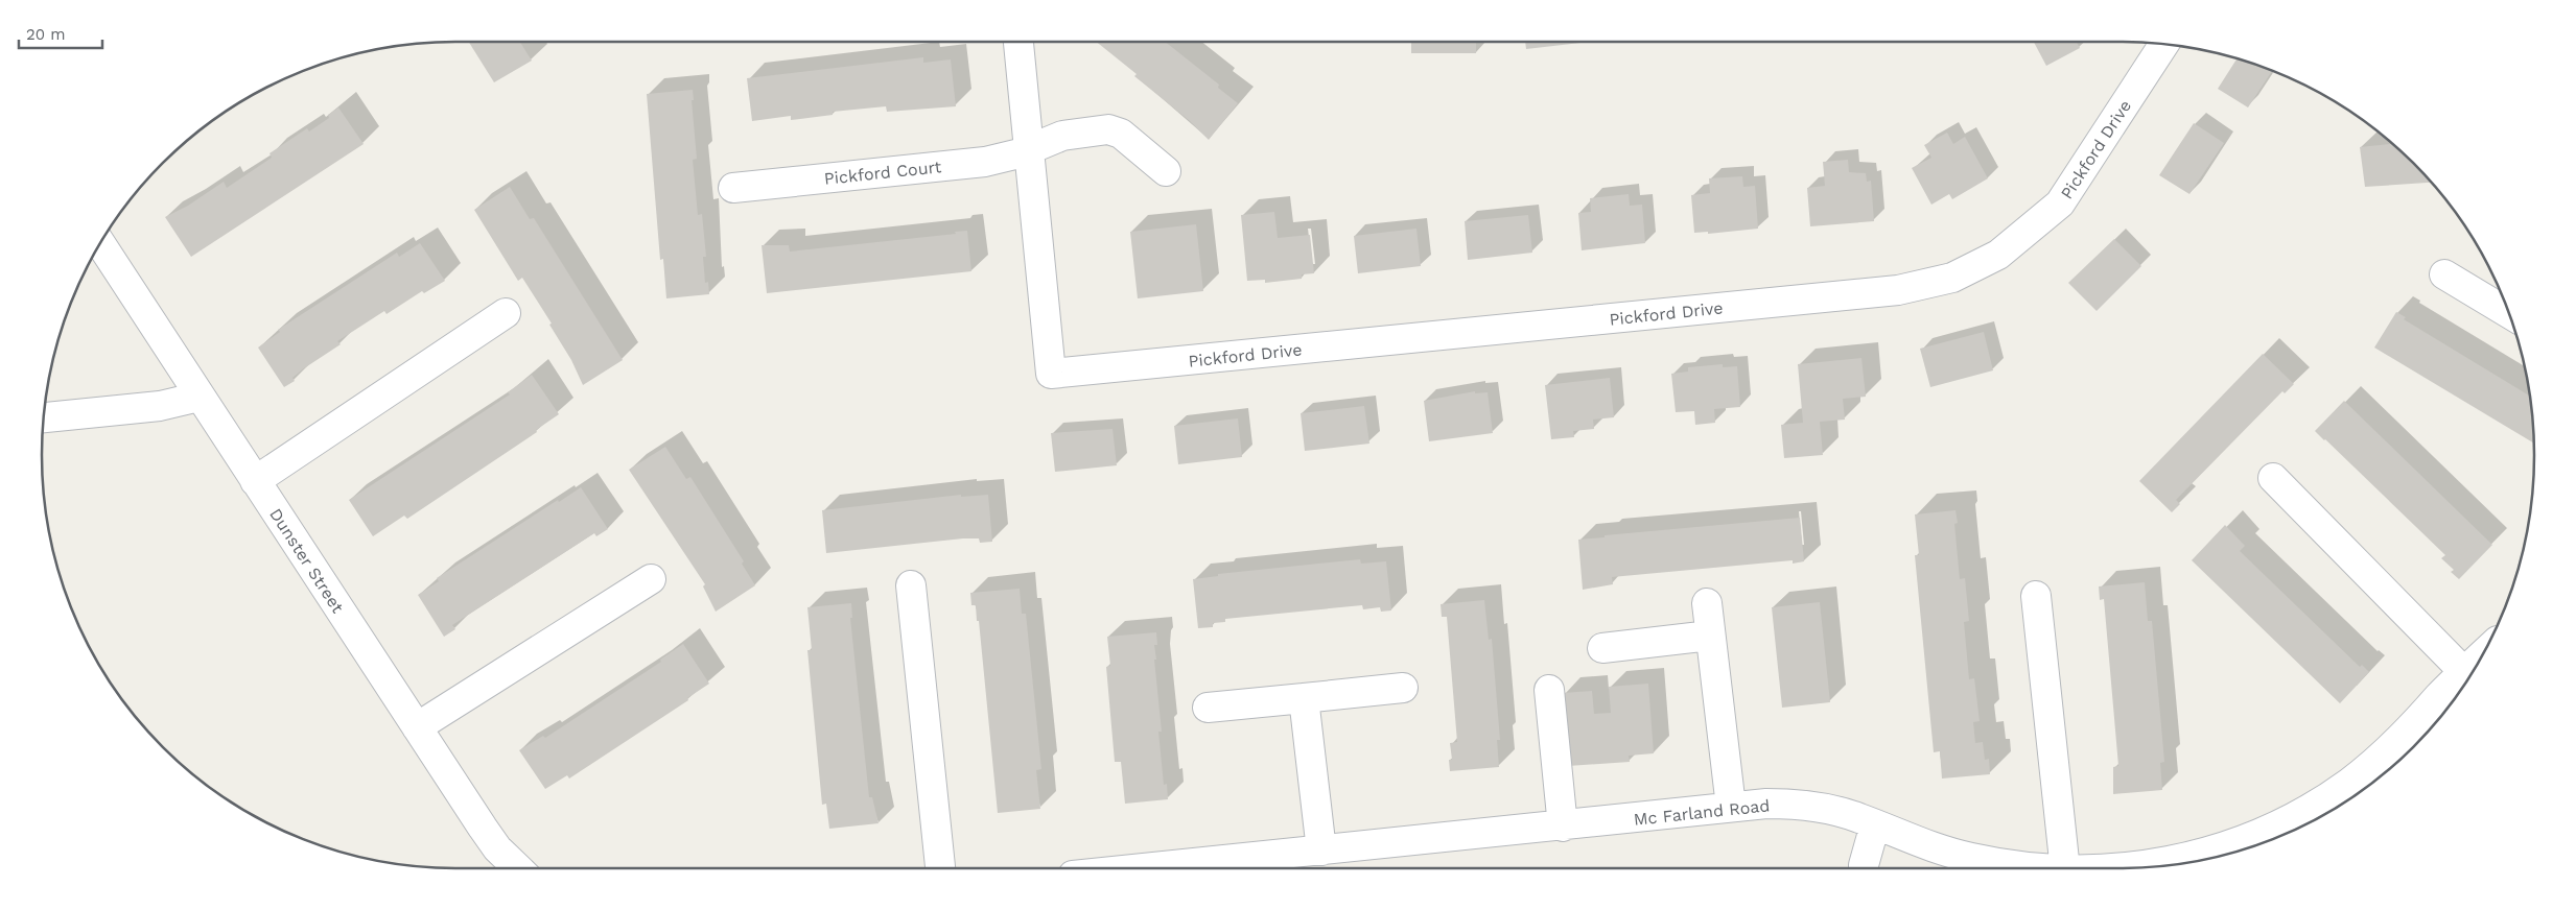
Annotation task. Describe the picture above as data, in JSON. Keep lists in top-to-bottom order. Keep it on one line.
{"streets":{"street":["Pickford Drive","Pickford Court","Dunster Street","Mc Farland Road"]},"crossings":[["Pickford Drive","Pickford Court"]],"scale_bar":"20 m"}
